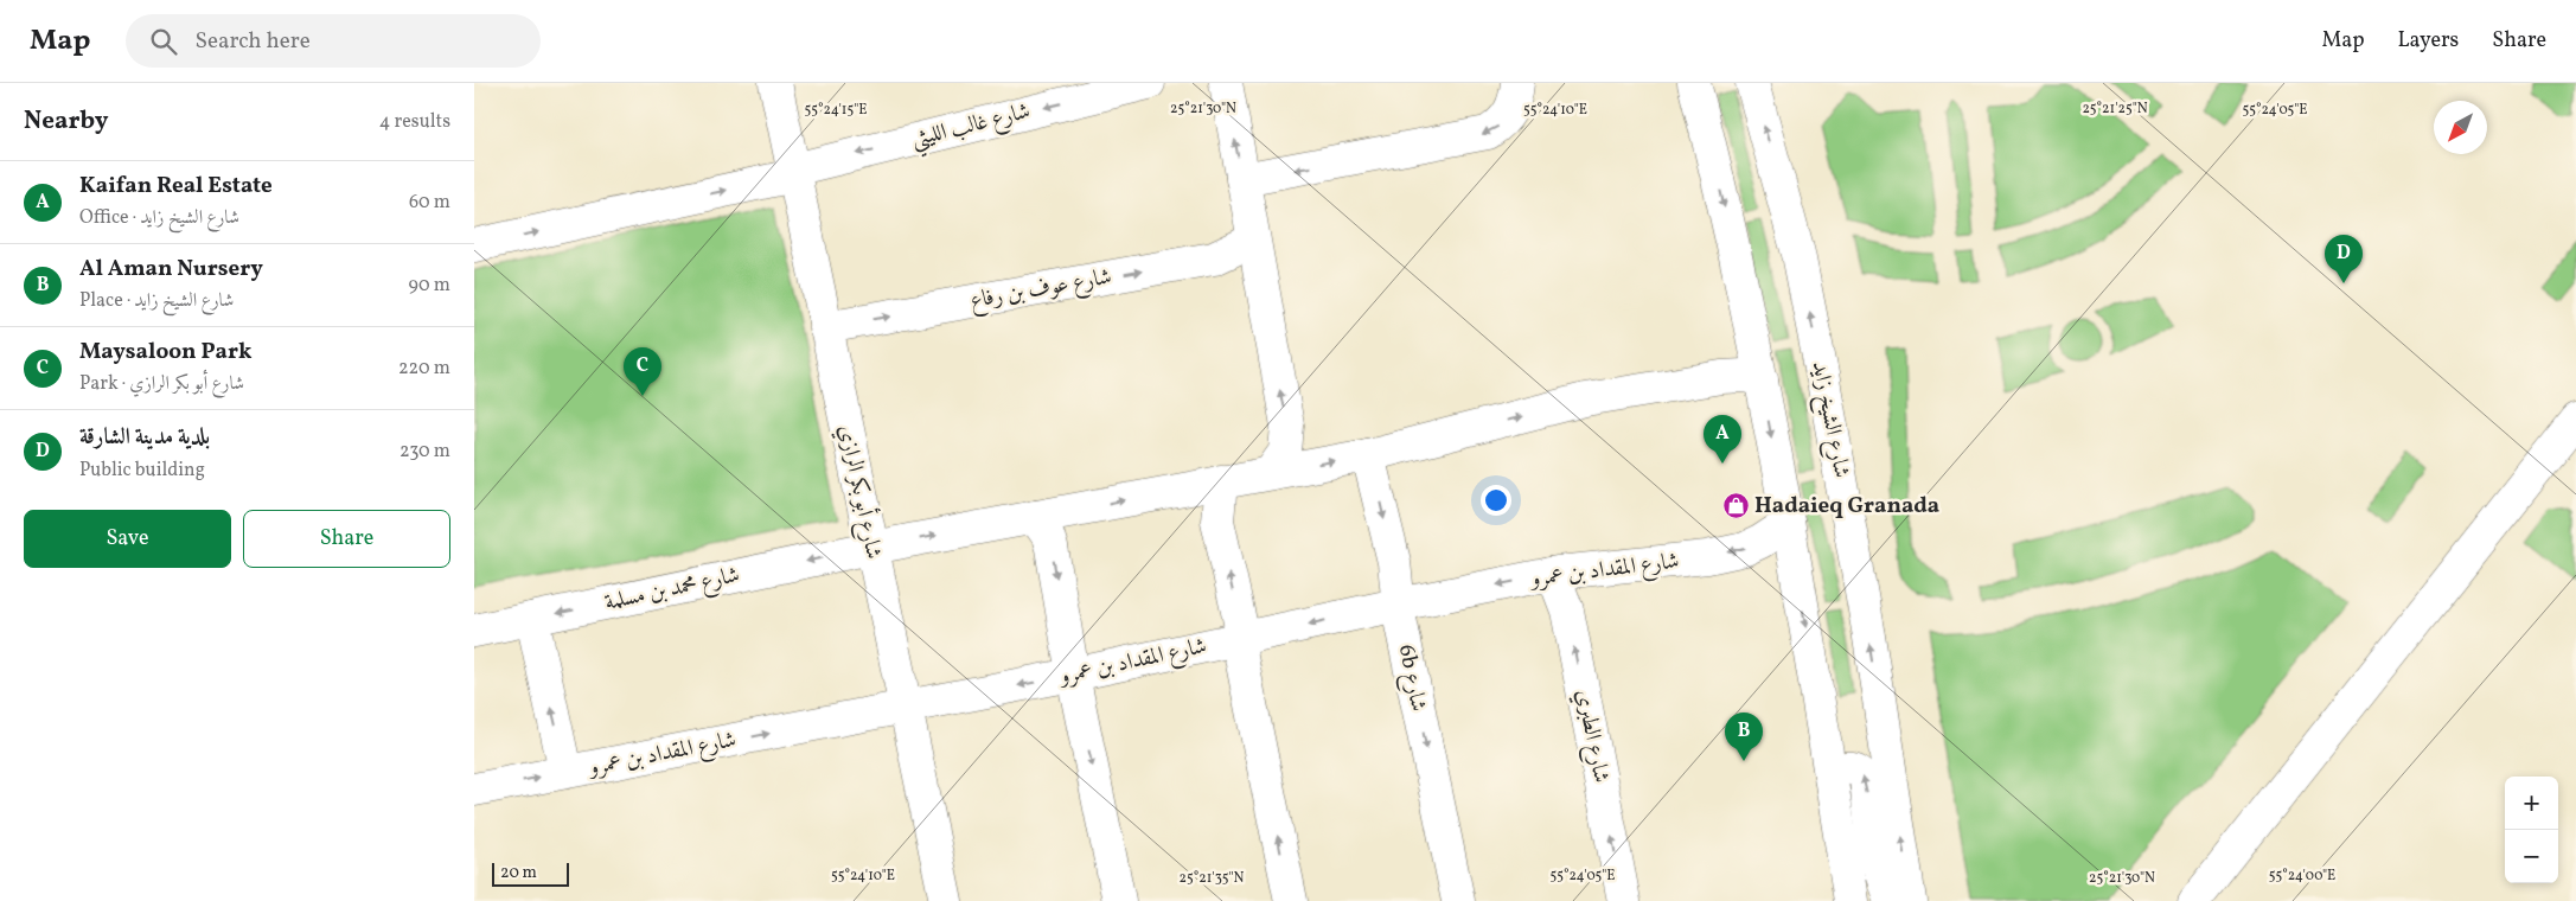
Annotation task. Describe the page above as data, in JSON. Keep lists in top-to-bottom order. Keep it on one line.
{"streets":{"street":["شارع غالب الليثي","شارع عوف بن رفاع","شارع الشيخ زايد","شارع أبو بكر الرازي","شارع المقداد بن عمرو","شارع محمد بن مسلمة","6b شارع","شارع الطبري"]},"crossings":[["شارع غالب الليثي","شارع أبو بكر الرازي"],["شارع عوف بن رفاع","شارع أبو بكر الرازي"],["شارع أبو بكر الرازي","شارع المقداد بن عمرو"],["شارع أبو بكر الرازي","شارع محمد بن مسلمة"],["شارع المقداد بن عمرو","6b شارع"],["شارع المقداد بن عمرو","شارع الطبري"],["شارع محمد بن مسلمة","6b شارع"]],"one_way":["شارع عوف بن رفاع"],"places":{"shop":["Hadaieq Granada"]},"scale_bar":"20 m","north":"bottom left","page":{"header":"Map","search":"Search here","nav":["Map","Layers","Share"],"heading":["Nearby","4 results"],"list":[{"mark":"A","name":"Kaifan Real Estate","note":"Office · شارع الشيخ زايد","value":"60 m"},{"mark":"B","name":"Al Aman Nursery","note":"Place · شارع الشيخ زايد","value":"90 m"},{"mark":"C","name":"Maysaloon Park","note":"Park · شارع أبو بكر الرازي","value":"220 m"},{"mark":"D","name":"بلدية مدينة الشارقة","note":"Public building","value":"230 m"}],"pins":["D","C","A","B"],"buttons":["Save","Share"],"map_buttons":["+","−"],"scale":"20 m"},"coordinates":["25°21'25\"N","25°21'30\"N","55°24'15\"E","55°24'10\"E","55°24'05\"E","55°24'00\"E","25°21'35\"N"]}
